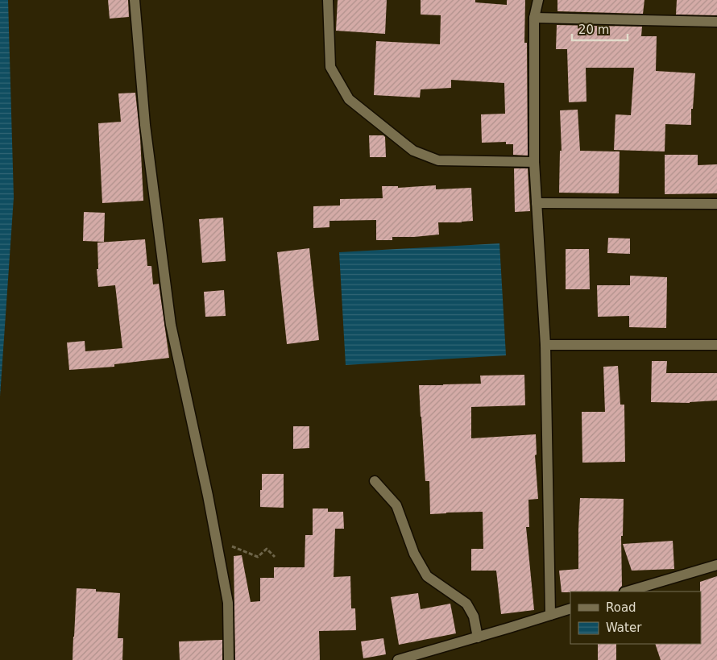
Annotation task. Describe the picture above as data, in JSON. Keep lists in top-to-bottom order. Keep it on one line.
{"legend":["Road","Water"],"scale_bar":"20 m"}
